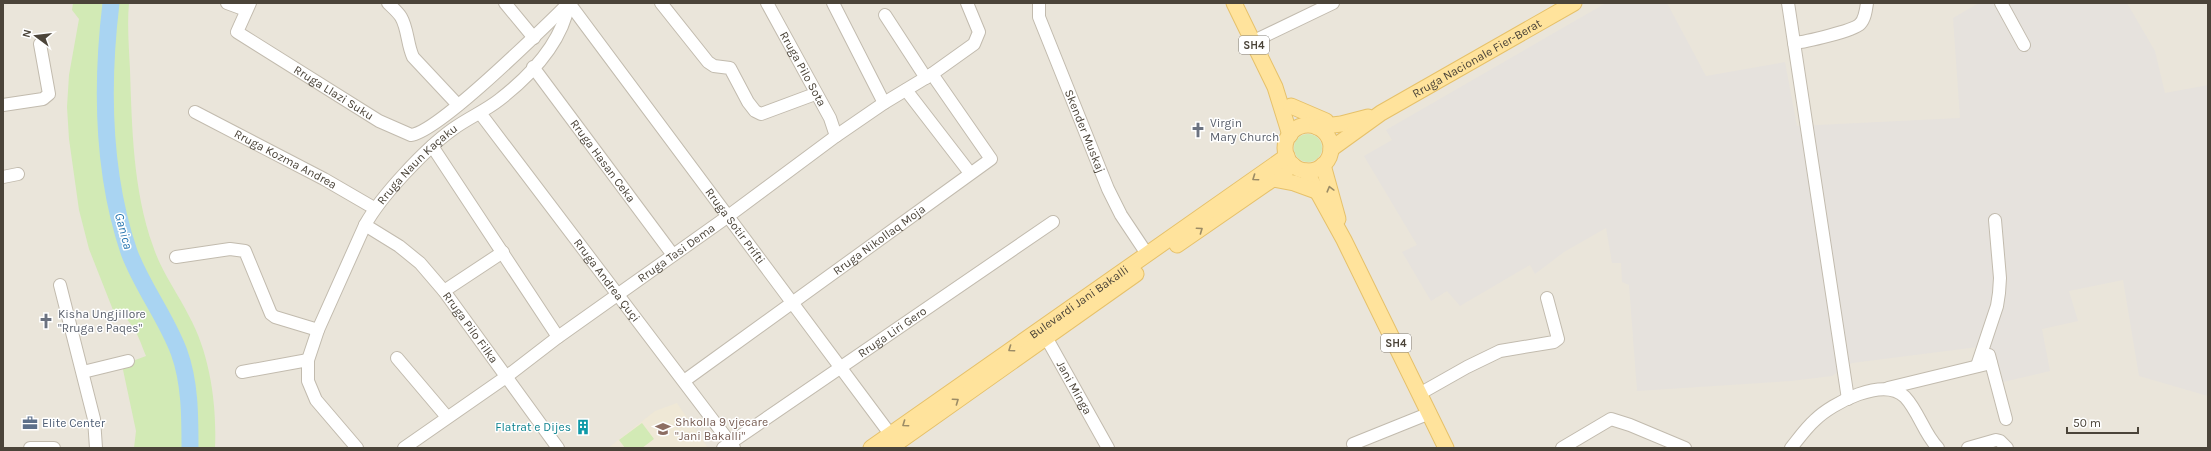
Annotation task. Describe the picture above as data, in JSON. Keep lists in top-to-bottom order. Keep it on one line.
{"streets":{"main road":["SH4","Rruga Nacionale Fier-Berat","Bulevardi Jani Bakalli"],"street":["Rruga Pilo Sota","Rruga Llazi Suku","Skender Muskaj","Rruga Kozma Andrea","Rruga Hasan Ceka","Rruga Naun Kaçaku","Rruga Sotir Prifti","Rruga Nikollaq Moja","Rruga Tasi Dema","Rruga Andrea Çuçi","Rruga Pilo Filka","Rruga Liri Gero","Jani Minga"]},"crossings":[["SH4","Rruga Nacionale Fier-Berat"],["SH4","Bulevardi Jani Bakalli"],["Rruga Nacionale Fier-Berat","Bulevardi Jani Bakalli"],["Rruga Pilo Sota","Rruga Tasi Dema"],["Rruga Llazi Suku","Rruga Naun Kaçaku"],["Rruga Llazi Suku","Rruga Sotir Prifti"],["Skender Muskaj","Bulevardi Jani Bakalli"],["Rruga Kozma Andrea","Rruga Naun Kaçaku"],["Rruga Hasan Ceka","Rruga Naun Kaçaku"],["Rruga Hasan Ceka","Rruga Tasi Dema"],["Rruga Naun Kaçaku","Rruga Sotir Prifti"],["Rruga Naun Kaçaku","Rruga Andrea Çuçi"],["Rruga Naun Kaçaku","Rruga Pilo Filka"],["Rruga Sotir Prifti","Rruga Nikollaq Moja"],["Rruga Sotir Prifti","Rruga Tasi Dema"],["Rruga Sotir Prifti","Bulevardi Jani Bakalli"],["Rruga Sotir Prifti","Rruga Liri Gero"],["Rruga Nikollaq Moja","Rruga Tasi Dema"],["Rruga Nikollaq Moja","Rruga Andrea Çuçi"],["Rruga Tasi Dema","Rruga Andrea Çuçi"],["Rruga Tasi Dema","Rruga Pilo Filka"],["Rruga Andrea Çuçi","Rruga Liri Gero"],["Bulevardi Jani Bakalli","Jani Minga"]],"water":["Ganica"],"places":{"church":["Virgin Mary Church","Kisha Ungjillore \"Rruga e Paqes\""],"office":["Elite Center"],"building":["Flatrat e Dijes"],"school or university":["Shkolla 9 vjecare \"Jani Bakalli\""]},"scale_bar":"50 m","north":"left"}
